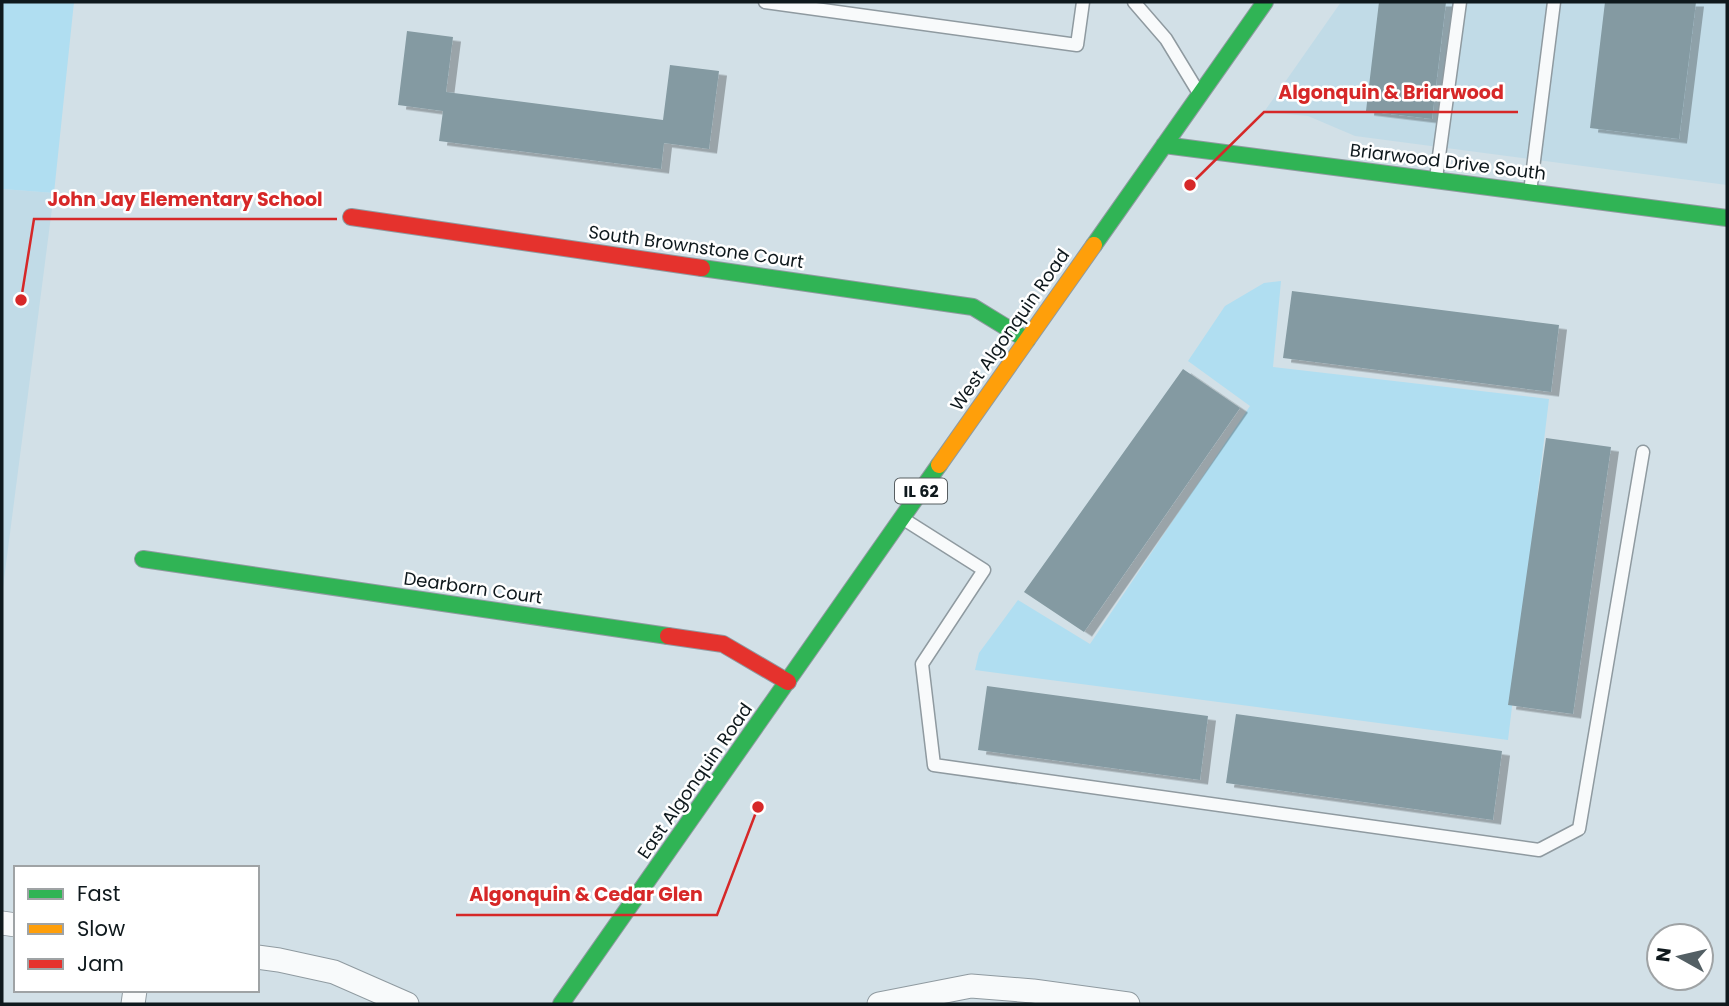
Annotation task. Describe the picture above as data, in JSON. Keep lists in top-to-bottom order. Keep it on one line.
{"streets":{"street":["Briarwood Drive South","South Brownstone Court","West Algonquin Road","IL 62","Dearborn Court","East Algonquin Road"]},"crossings":[["Briarwood Drive South","West Algonquin Road"],["South Brownstone Court","West Algonquin Road"],["West Algonquin Road","Dearborn Court"],["West Algonquin Road","East Algonquin Road"],["Dearborn Court","East Algonquin Road"]],"places":["Algonquin & Briarwood","John Jay Elementary School","Algonquin & Cedar Glen"],"legend":["Fast","Slow","Jam"],"north":"left"}
